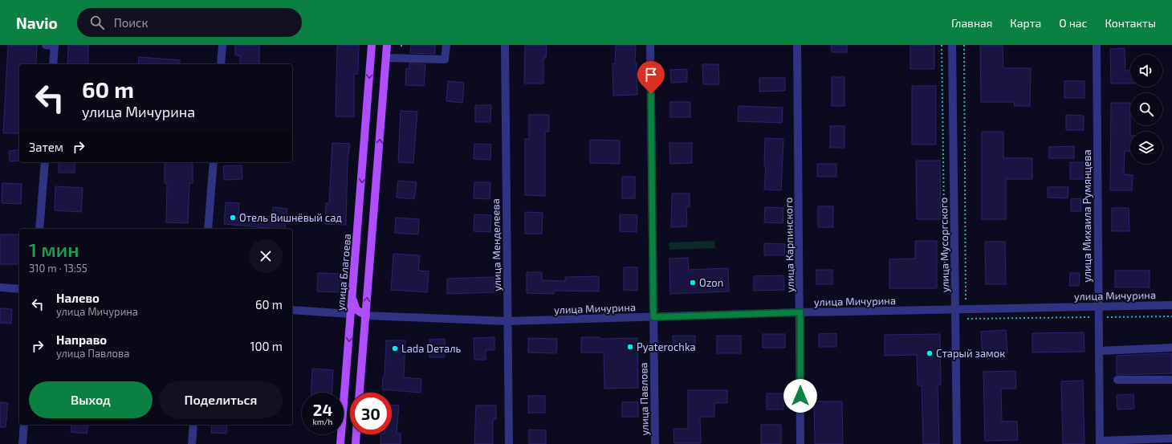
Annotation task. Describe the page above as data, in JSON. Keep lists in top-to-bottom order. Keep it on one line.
{"streets":{"main road":["улица Благоева"],"street":["улица Михаила Румянцева","улица Менделеева","улица Карпинского","улица Мусоргского","улица Мичурина","улица Павлова"]},"crossings":[["улица Михаила Румянцева","улица Мичурина"],["улица Менделеева","улица Мичурина"],["улица Карпинского","улица Мичурина"],["улица Мусоргского","улица Мичурина"],["улица Мичурина","улица Павлова"]],"places":["Отель Вишнёвый сад","Ozon","Pyaterochka","Lada Dеталь","Старый замок"],"page":{"header":"Navio","search":"Поиск","nav":["Главная","Карта","О нас","Контакты"],"turn":["60 m","улица Мичурина"],"then":"Затем","heading":["1 мин","310 m · 13:55"],"list":[{"name":"Налево","note":"улица Мичурина","value":"60 m"},{"name":"Направо","note":"улица Павлова","value":"100 m"}],"buttons":["Выход","Поделиться"],"speed":"24 km/h","limit":"30"}}
